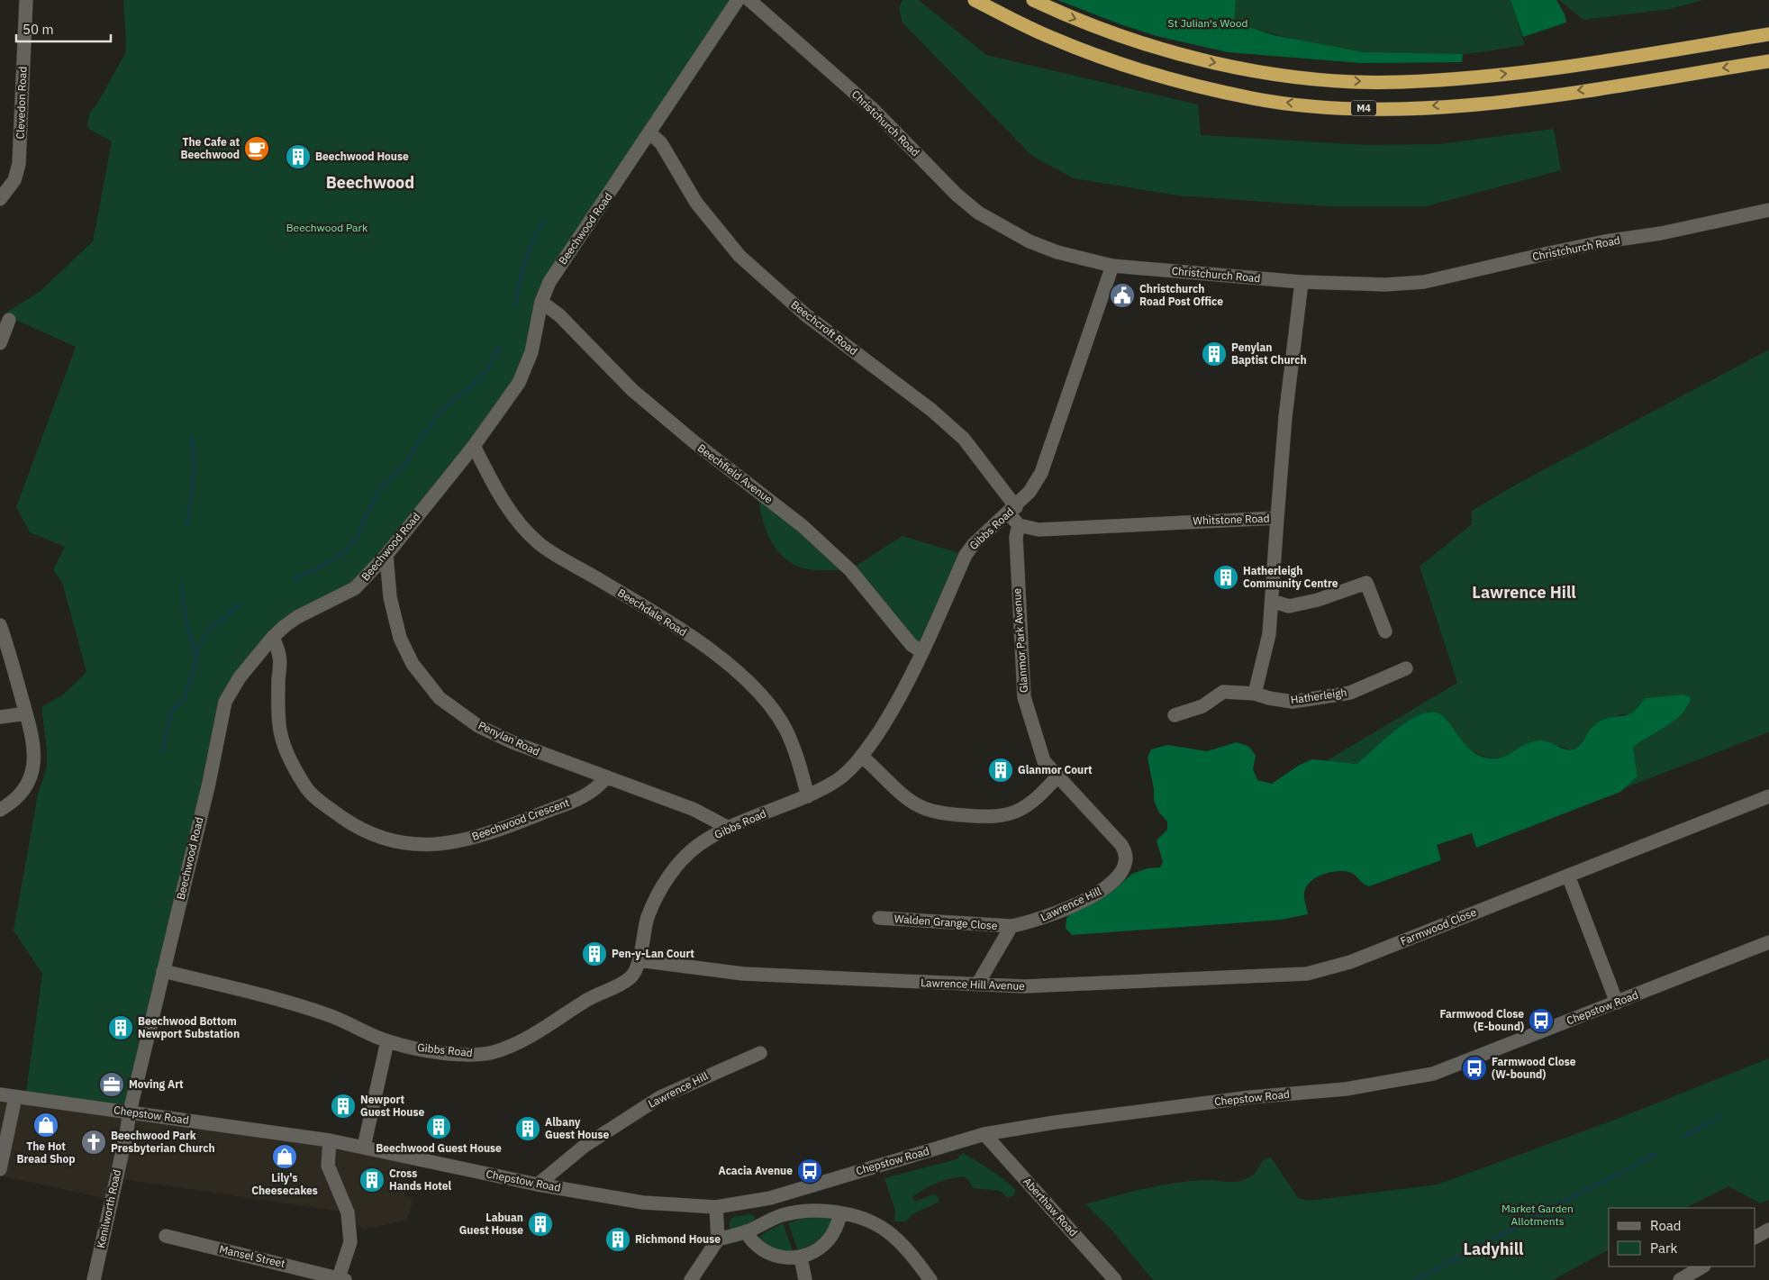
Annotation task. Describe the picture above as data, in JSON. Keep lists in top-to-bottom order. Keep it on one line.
{"streets":{"highway":["M4"],"street":["Clevedon Road","Christchurch Road","Beechwood Road","Beechcroft Road","Beechfield Avenue","Whitstone Road","Gibbs Road","Beechdale Road","Glanmor Park Avenue","Hatherleigh","Penylan Road","Beechwood Crescent","Lawrence Hill","Walden Grange Close","Farmwood Close","Lawrence Hill Avenue","Chepstow Road","Aberthaw Road","Kenilworth Road","Mansel Street"]},"crossings":[["Christchurch Road","Whitstone Road"],["Christchurch Road","Gibbs Road"],["Beechwood Road","Beechcroft Road"],["Beechwood Road","Beechfield Avenue"],["Beechwood Road","Gibbs Road"],["Beechwood Road","Beechdale Road"],["Beechwood Road","Penylan Road"],["Beechwood Road","Beechwood Crescent"],["Beechwood Road","Chepstow Road"],["Beechwood Road","Kenilworth Road"],["Beechcroft Road","Gibbs Road"],["Beechfield Avenue","Gibbs Road"],["Whitstone Road","Glanmor Park Avenue"],["Gibbs Road","Beechdale Road"],["Gibbs Road","Penylan Road"],["Gibbs Road","Lawrence Hill Avenue"],["Glanmor Park Avenue","Lawrence Hill"],["Penylan Road","Beechwood Crescent"],["Lawrence Hill","Walden Grange Close"],["Lawrence Hill","Chepstow Road"],["Farmwood Close","Lawrence Hill Avenue"],["Chepstow Road","Aberthaw Road"],["Chepstow Road","Kenilworth Road"]],"districts":["Beechwood","Lawrence Hill","Ladyhill"],"parks":["St Julian's Wood","Beechwood Park","Market Garden Allotments"],"places":{"cafe":["The Cafe at Beechwood"],"building":["Beechwood House","Penylan Baptist Church","Hatherleigh Community Centre","Glanmor Court","Pen-y-Lan Court","Beechwood Bottom Newport Substation","Newport Guest House","Beechwood Guest House","Albany Guest House","Cross Hands Hotel","Labuan Guest House","Richmond House"],"public building":["Christchurch Road Post Office"],"bus stop":["Farmwood Close (E-bound)","Farmwood Close (W-bound)","Acacia Avenue"],"office":["Moving Art"],"shop":["The Hot Bread Shop","Lily's Cheesecakes"],"church":["Beechwood Park Presbyterian Church"]},"legend":["Road","Park"],"scale_bar":"50 m"}
